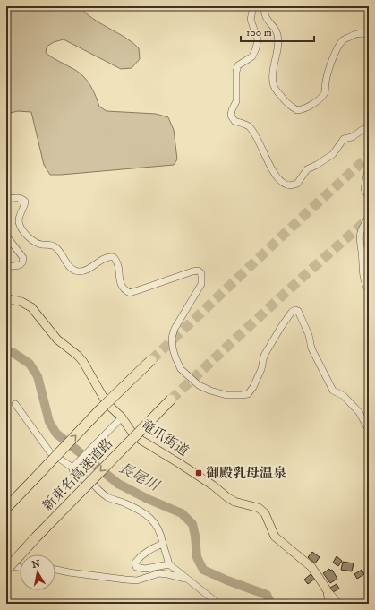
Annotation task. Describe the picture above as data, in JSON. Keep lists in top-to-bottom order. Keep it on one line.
{"streets":{"highway":["新東名高速道路"],"main road":["竜爪街道"]},"water":["長尾川"],"places":{"transit":["御殿乳母温泉"]},"scale_bar":"100 m","north":"top"}
